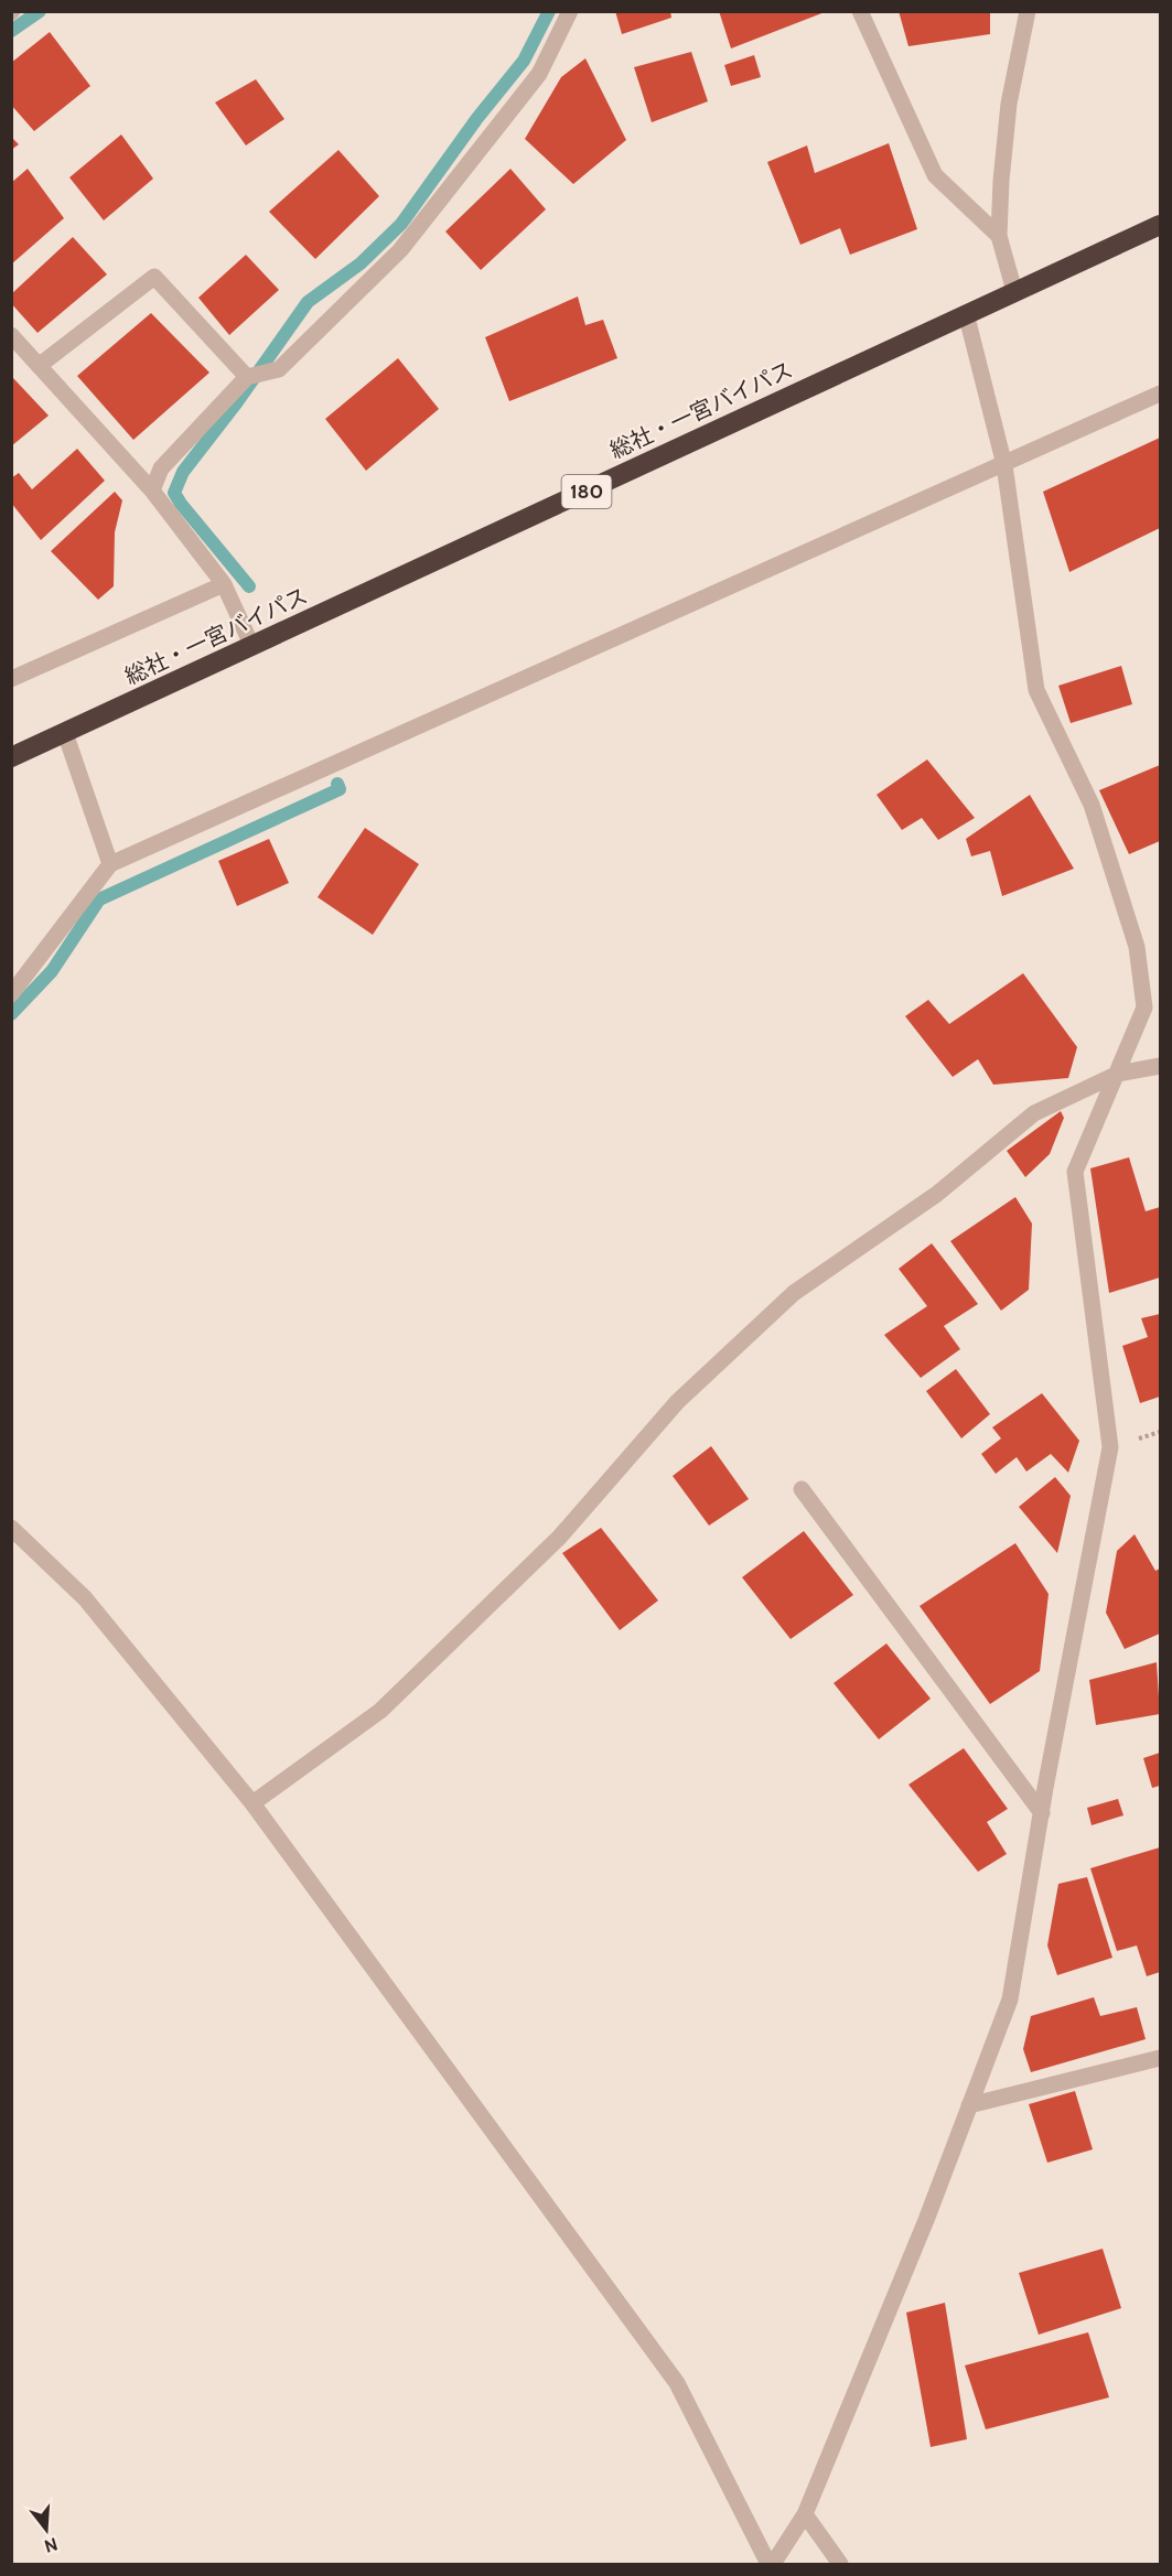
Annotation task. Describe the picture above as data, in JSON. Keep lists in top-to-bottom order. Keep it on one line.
{"streets":{"highway":["総社・一宮バイパス","180"]},"north":"bottom"}
